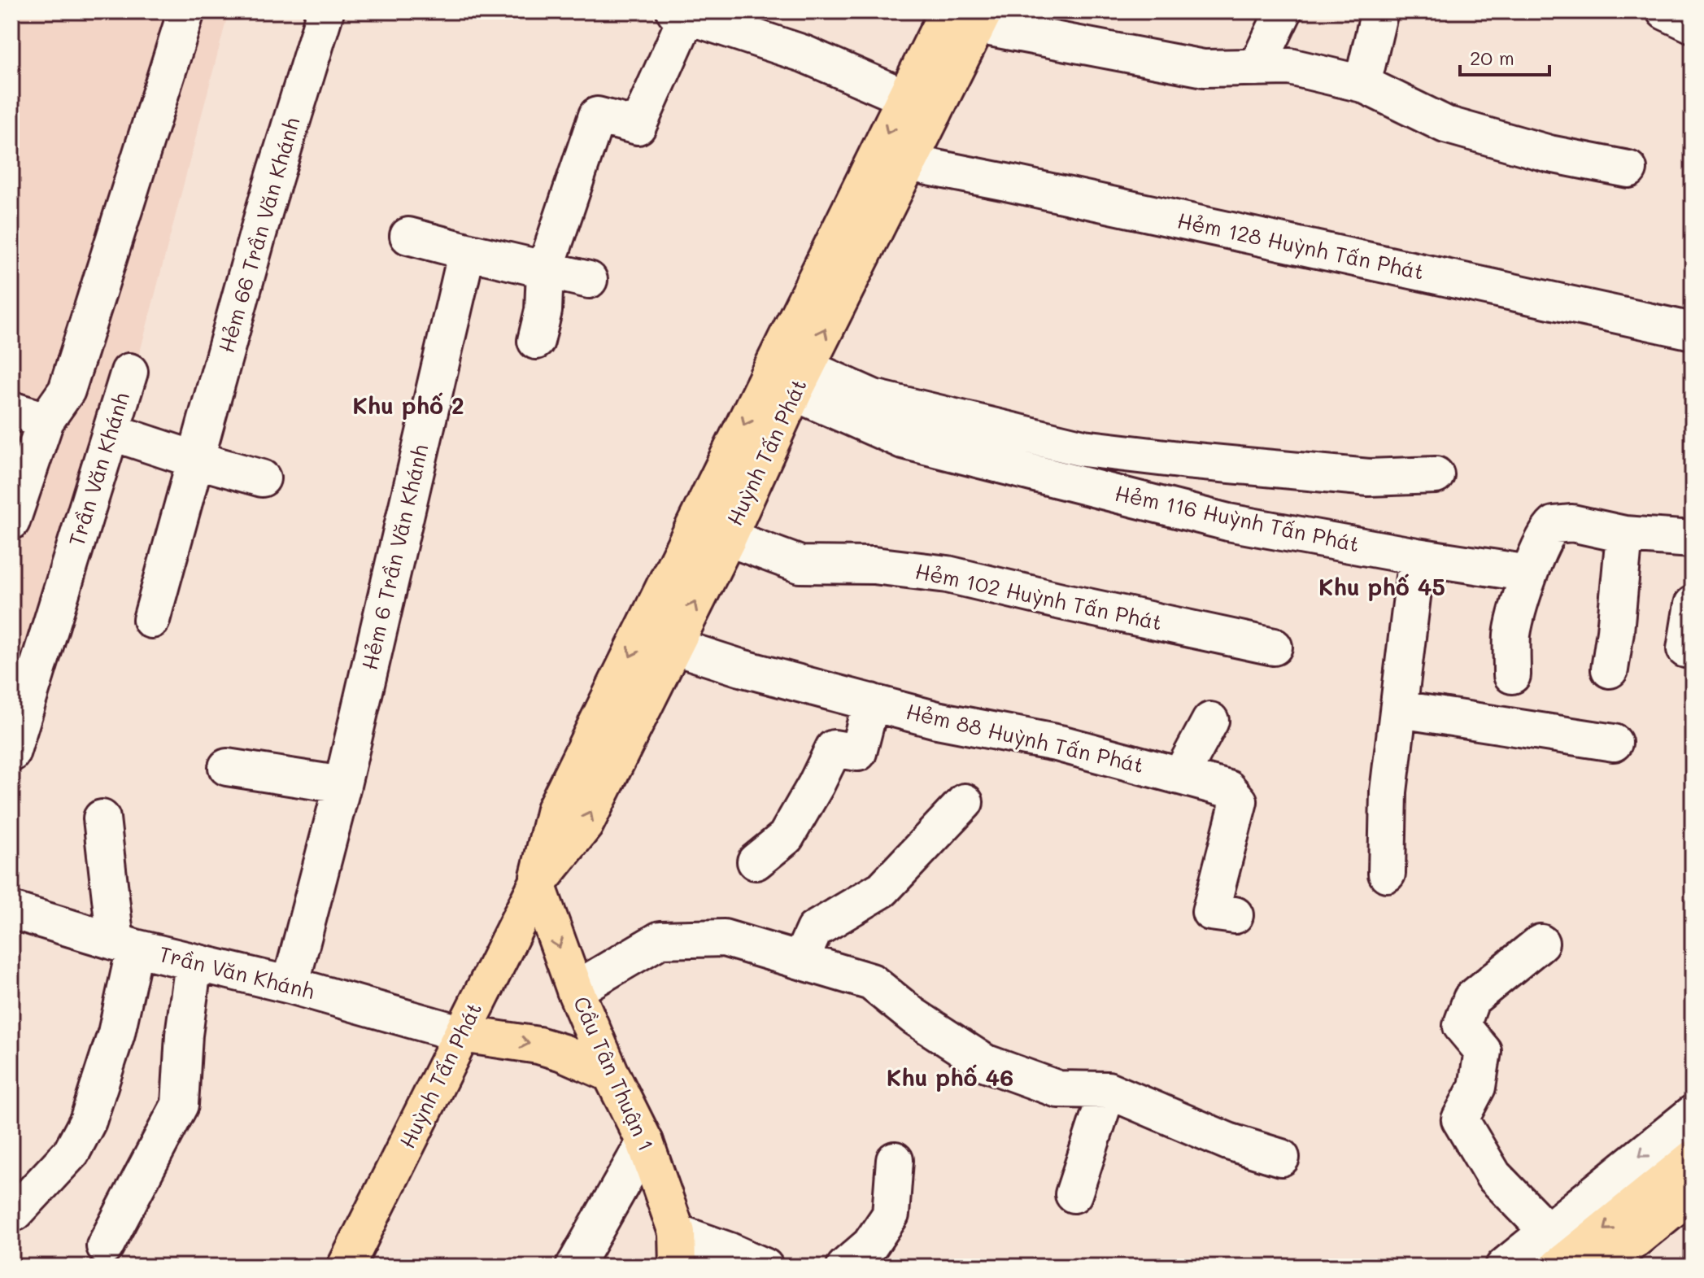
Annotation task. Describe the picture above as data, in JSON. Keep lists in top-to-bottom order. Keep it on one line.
{"streets":{"main road":["Huỳnh Tấn Phát","Cầu Tân Thuận 1"],"street":["Hẻm 66 Trần Văn Khánh","Hẻm 128 Huỳnh Tấn Phát","Trần Văn Khánh","Hẻm 116 Huỳnh Tấn Phát","Hẻm 6 Trần Văn Khánh","Hẻm 102 Huỳnh Tấn Phát","Hẻm 88 Huỳnh Tấn Phát"]},"crossings":[["Hẻm 128 Huỳnh Tấn Phát","Huỳnh Tấn Phát"],["Huỳnh Tấn Phát","Trần Văn Khánh"],["Huỳnh Tấn Phát","Hẻm 116 Huỳnh Tấn Phát"],["Huỳnh Tấn Phát","Hẻm 102 Huỳnh Tấn Phát"],["Huỳnh Tấn Phát","Hẻm 88 Huỳnh Tấn Phát"],["Huỳnh Tấn Phát","Cầu Tân Thuận 1"],["Trần Văn Khánh","Hẻm 6 Trần Văn Khánh"]],"districts":["Khu phố 2","Khu phố 45","Khu phố 46"],"scale_bar":"20 m"}
